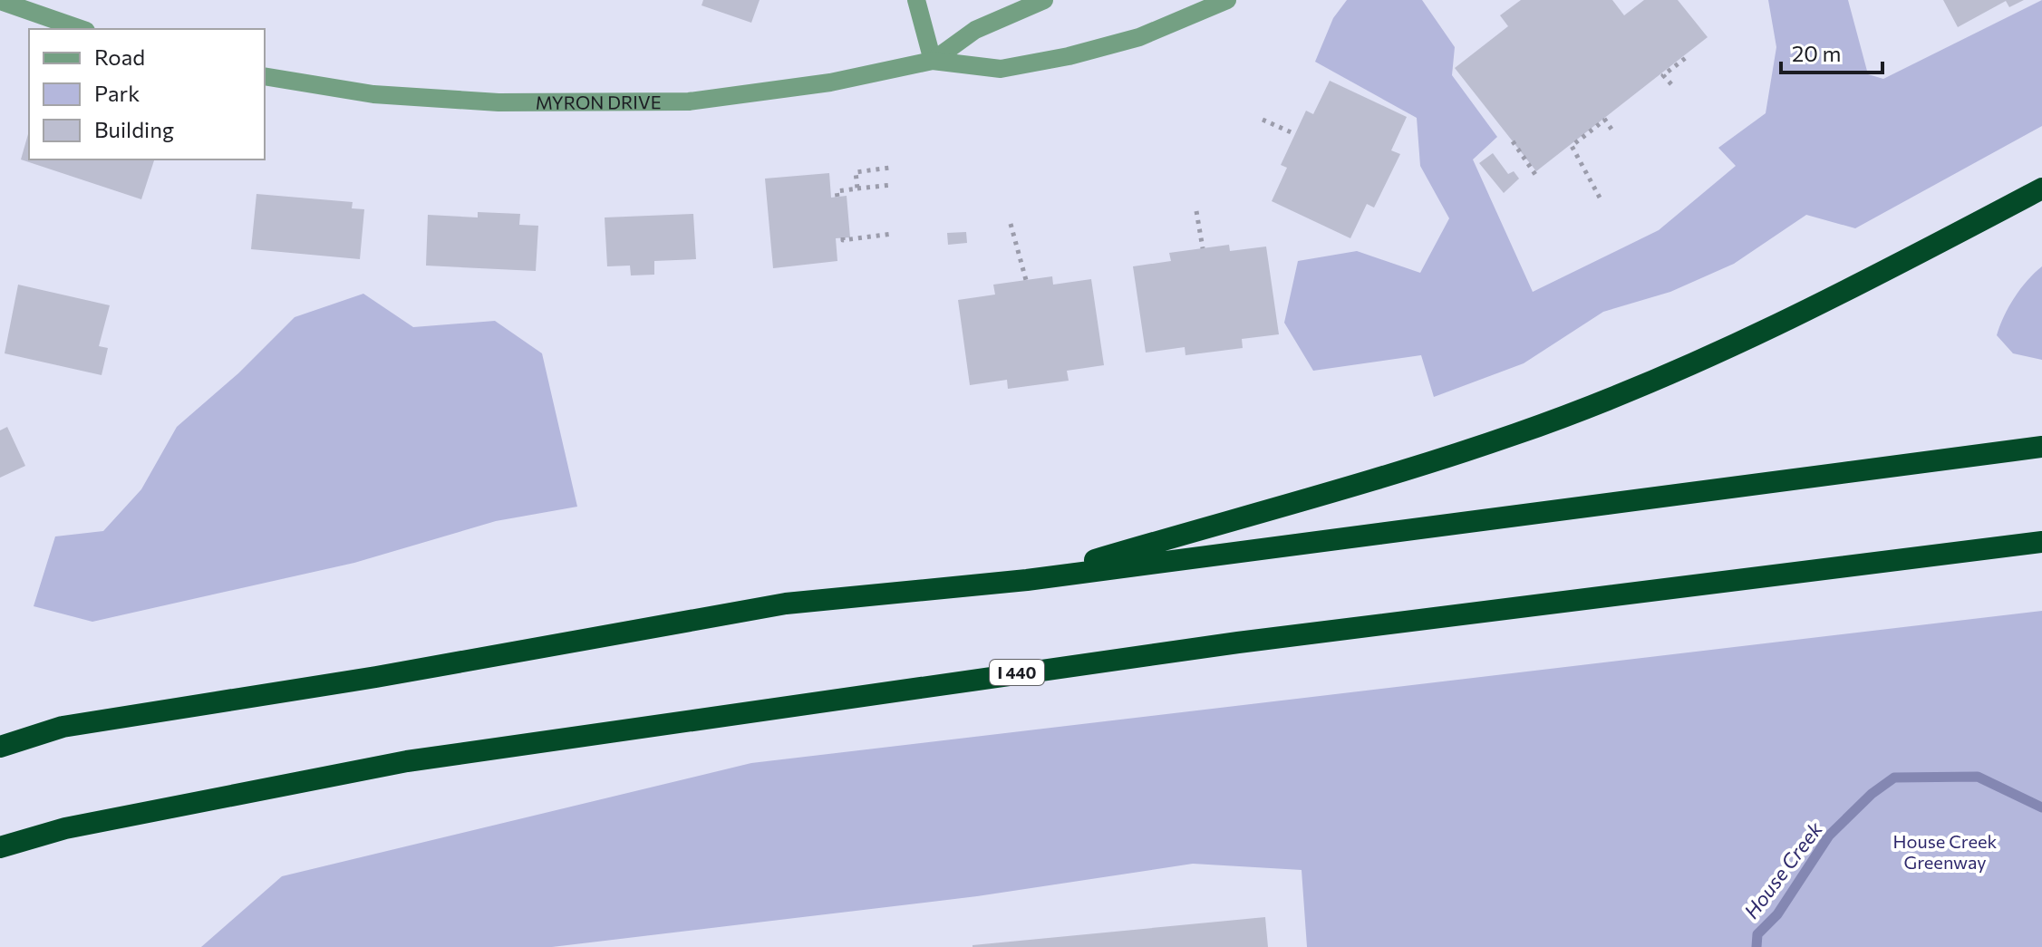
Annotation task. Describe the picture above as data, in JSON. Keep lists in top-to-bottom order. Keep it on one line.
{"streets":{"highway":["I 440"],"street":["MYRON DRIVE"]},"water":["House Creek"],"parks":["House Creek Greenway"],"legend":["Road","Park","Building"],"scale_bar":"20 m"}
